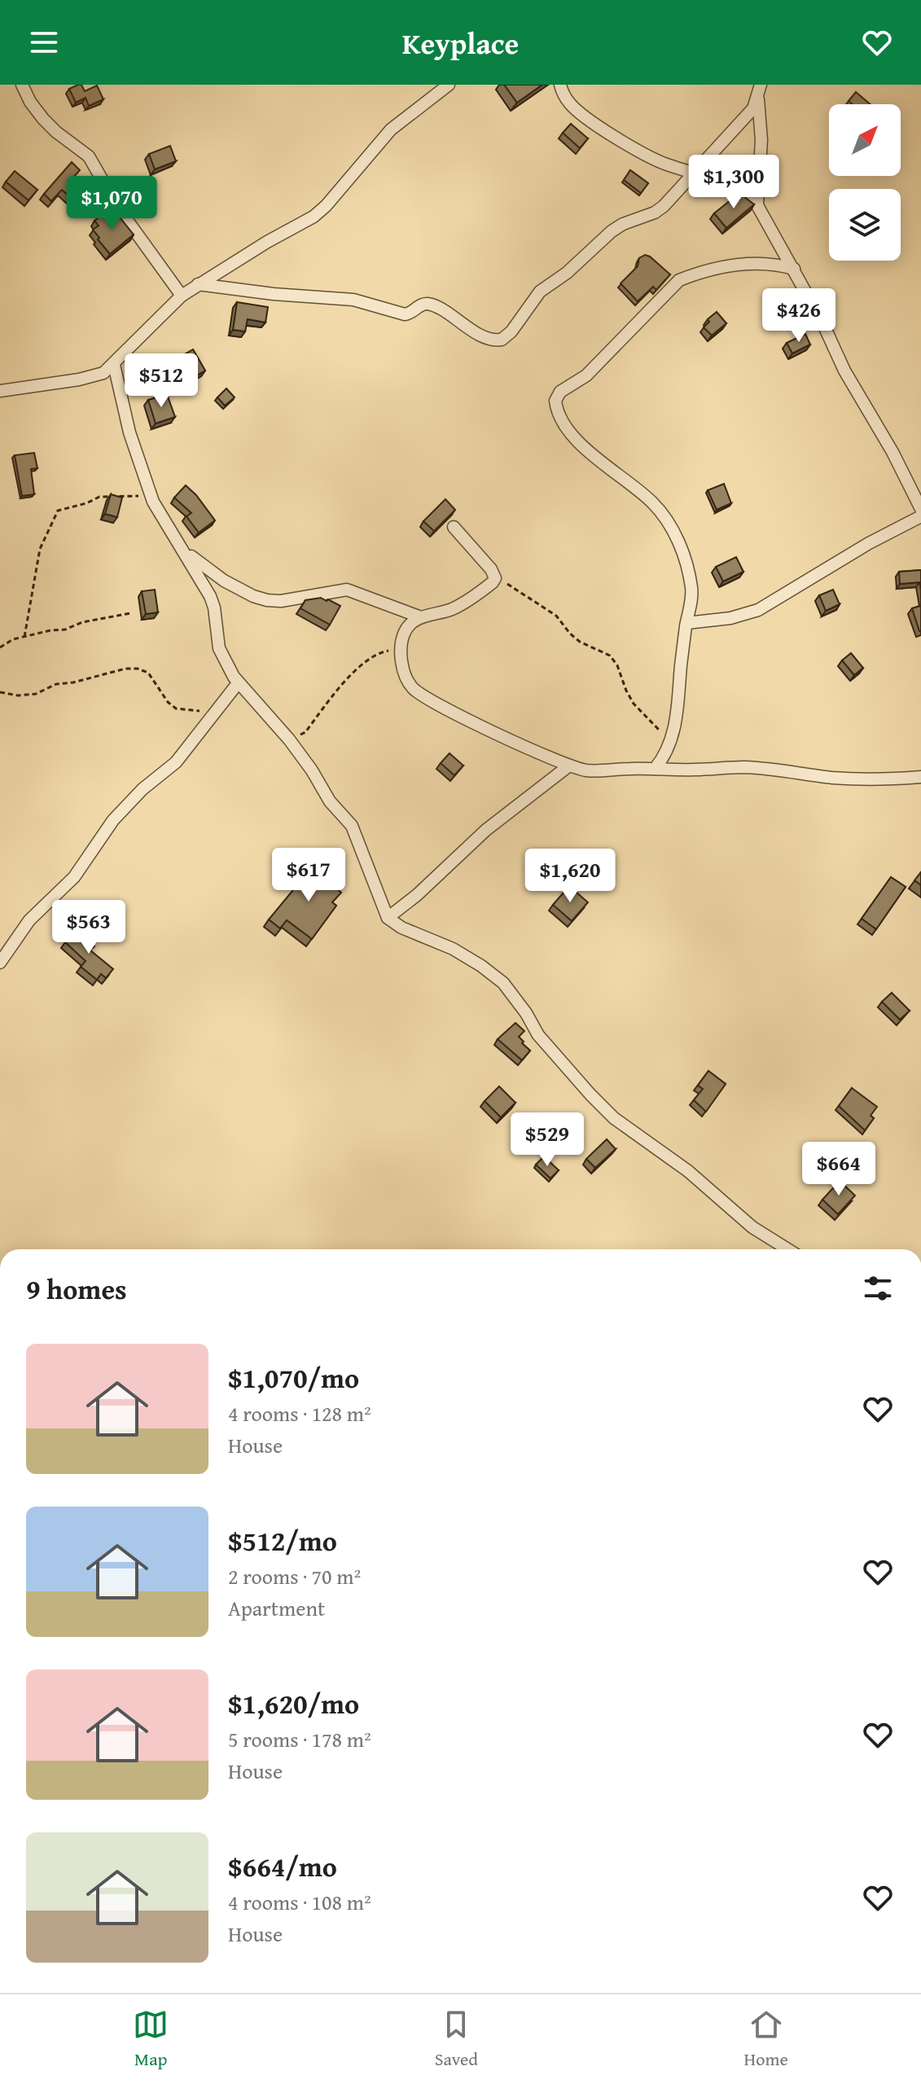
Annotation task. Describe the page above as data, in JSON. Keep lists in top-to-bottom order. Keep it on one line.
{"north":"top right","page":{"header":"Keyplace","price":["$1,300","$1,070","$426","$512","$617","$1,620","$563","$529","$664"],"heading":"9 homes","list":[{"name":"$1,070/mo","note":"4 rooms · 128 m² · House"},{"name":"$512/mo","note":"2 rooms · 70 m² · Apartment"},{"name":"$1,620/mo","note":"5 rooms · 178 m² · House"},{"name":"$664/mo","note":"4 rooms · 108 m² · House"}],"tabs":["Map","Saved","Home"]}}
